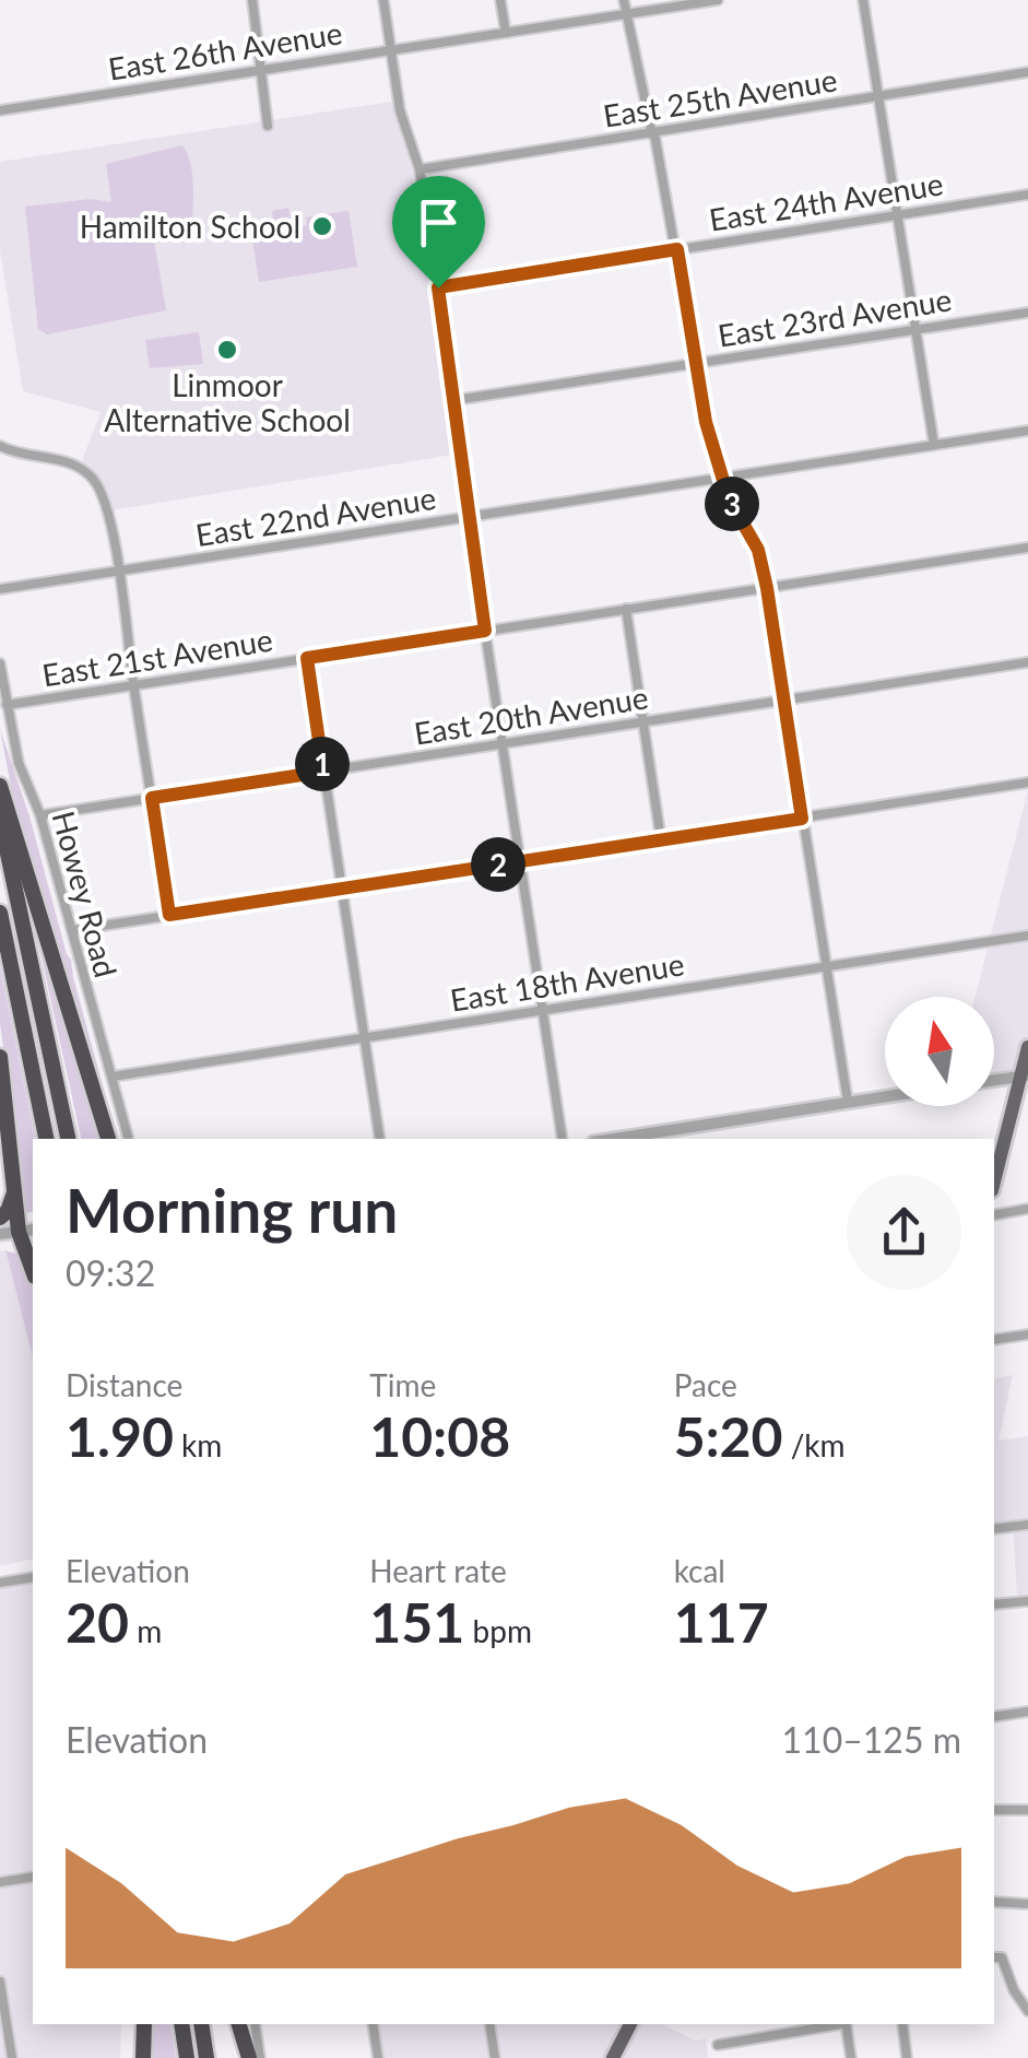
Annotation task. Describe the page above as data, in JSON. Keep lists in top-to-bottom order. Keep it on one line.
{"streets":{"street":["East 26th Avenue","East 25th Avenue","East 24th Avenue","East 23rd Avenue","East 22nd Avenue","East 21st Avenue","East 20th Avenue","Howey Road","East 18th Avenue"]},"crossings":[["East 21st Avenue","Howey Road"],["East 20th Avenue","Howey Road"],["Howey Road","East 18th Avenue"]],"places":["Hamilton School","Linmoor Alternative School"],"north":"top","page":{"pins":["3","1","2"],"heading":["Morning run","09:32"],"stats":[["Distance","1.90 km"],["Time","10:08"],["Pace","5:20 /km"],["Elevation","20 m"],["Heart rate","151 bpm"],["kcal","117"]],"chart":["Elevation","110–125 m"]}}
